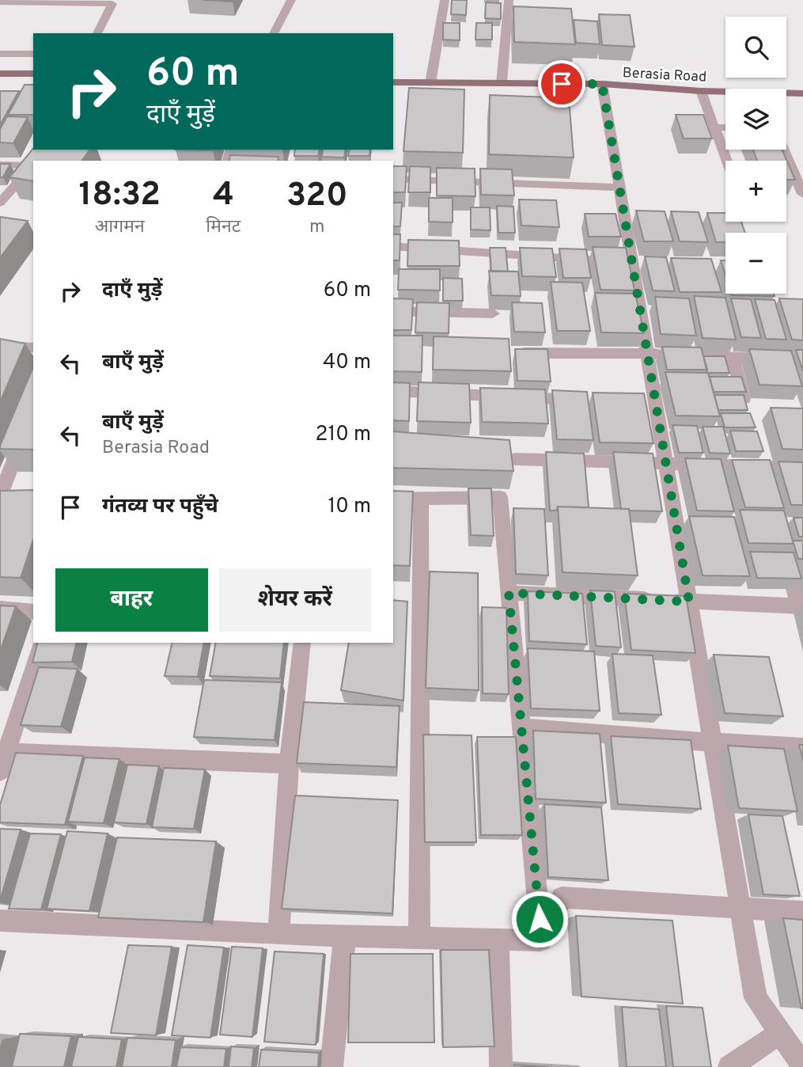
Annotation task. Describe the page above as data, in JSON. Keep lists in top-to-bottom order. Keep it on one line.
{"streets":{"main road":["Berasia Road"]},"page":{"map_buttons":["+","−"],"turn":["60 m","दाएँ मुड़ें"],"eta":["18:32","आगमन","4","मिनट","320","m"],"list":[{"name":"दाएँ मुड़ें","value":"60 m"},{"name":"बाएँ मुड़ें","value":"40 m"},{"name":"बाएँ मुड़ें","note":"Berasia Road","value":"210 m"},{"name":"गंतव्य पर पहुँचे","value":"10 m"}],"buttons":["बाहर","शेयर करें"]}}
